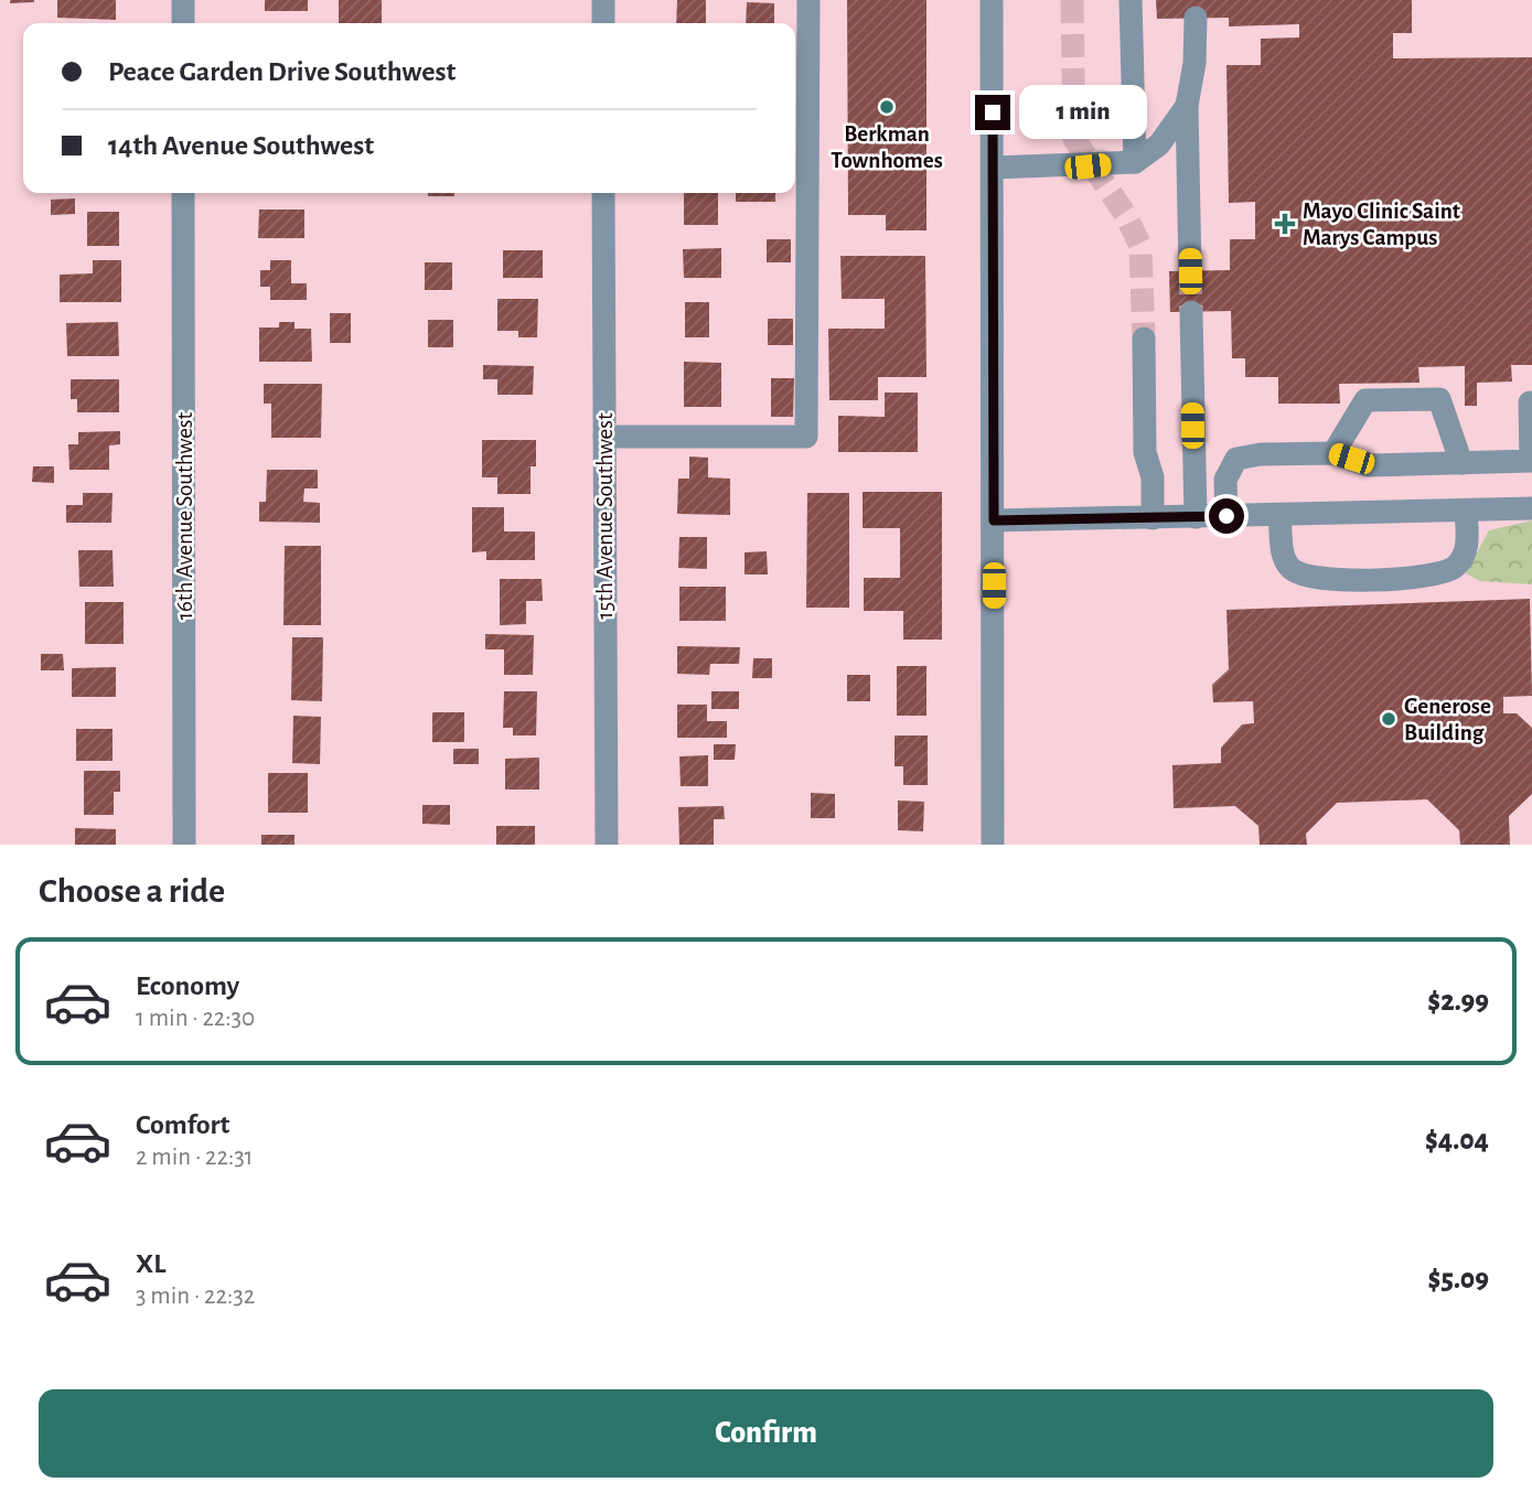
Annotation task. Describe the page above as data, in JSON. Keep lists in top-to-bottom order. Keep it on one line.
{"streets":{"street":["16th Avenue Southwest","15th Avenue Southwest"]},"places":{"other":["Berkman Townhomes","Generose Building"],"health":["Mayo Clinic Saint Marys Campus"]},"page":{"banner":["Peace Garden Drive Southwest","14th Avenue Southwest"],"bubble":"1 min","heading":"Choose a ride","list":[{"name":"Economy","note":"1 min · 22:30","value":"$2.99"},{"name":"Comfort","note":"2 min · 22:31","value":"$4.04"},{"name":"XL","note":"3 min · 22:32","value":"$5.09"}],"buttons":"Confirm"}}
